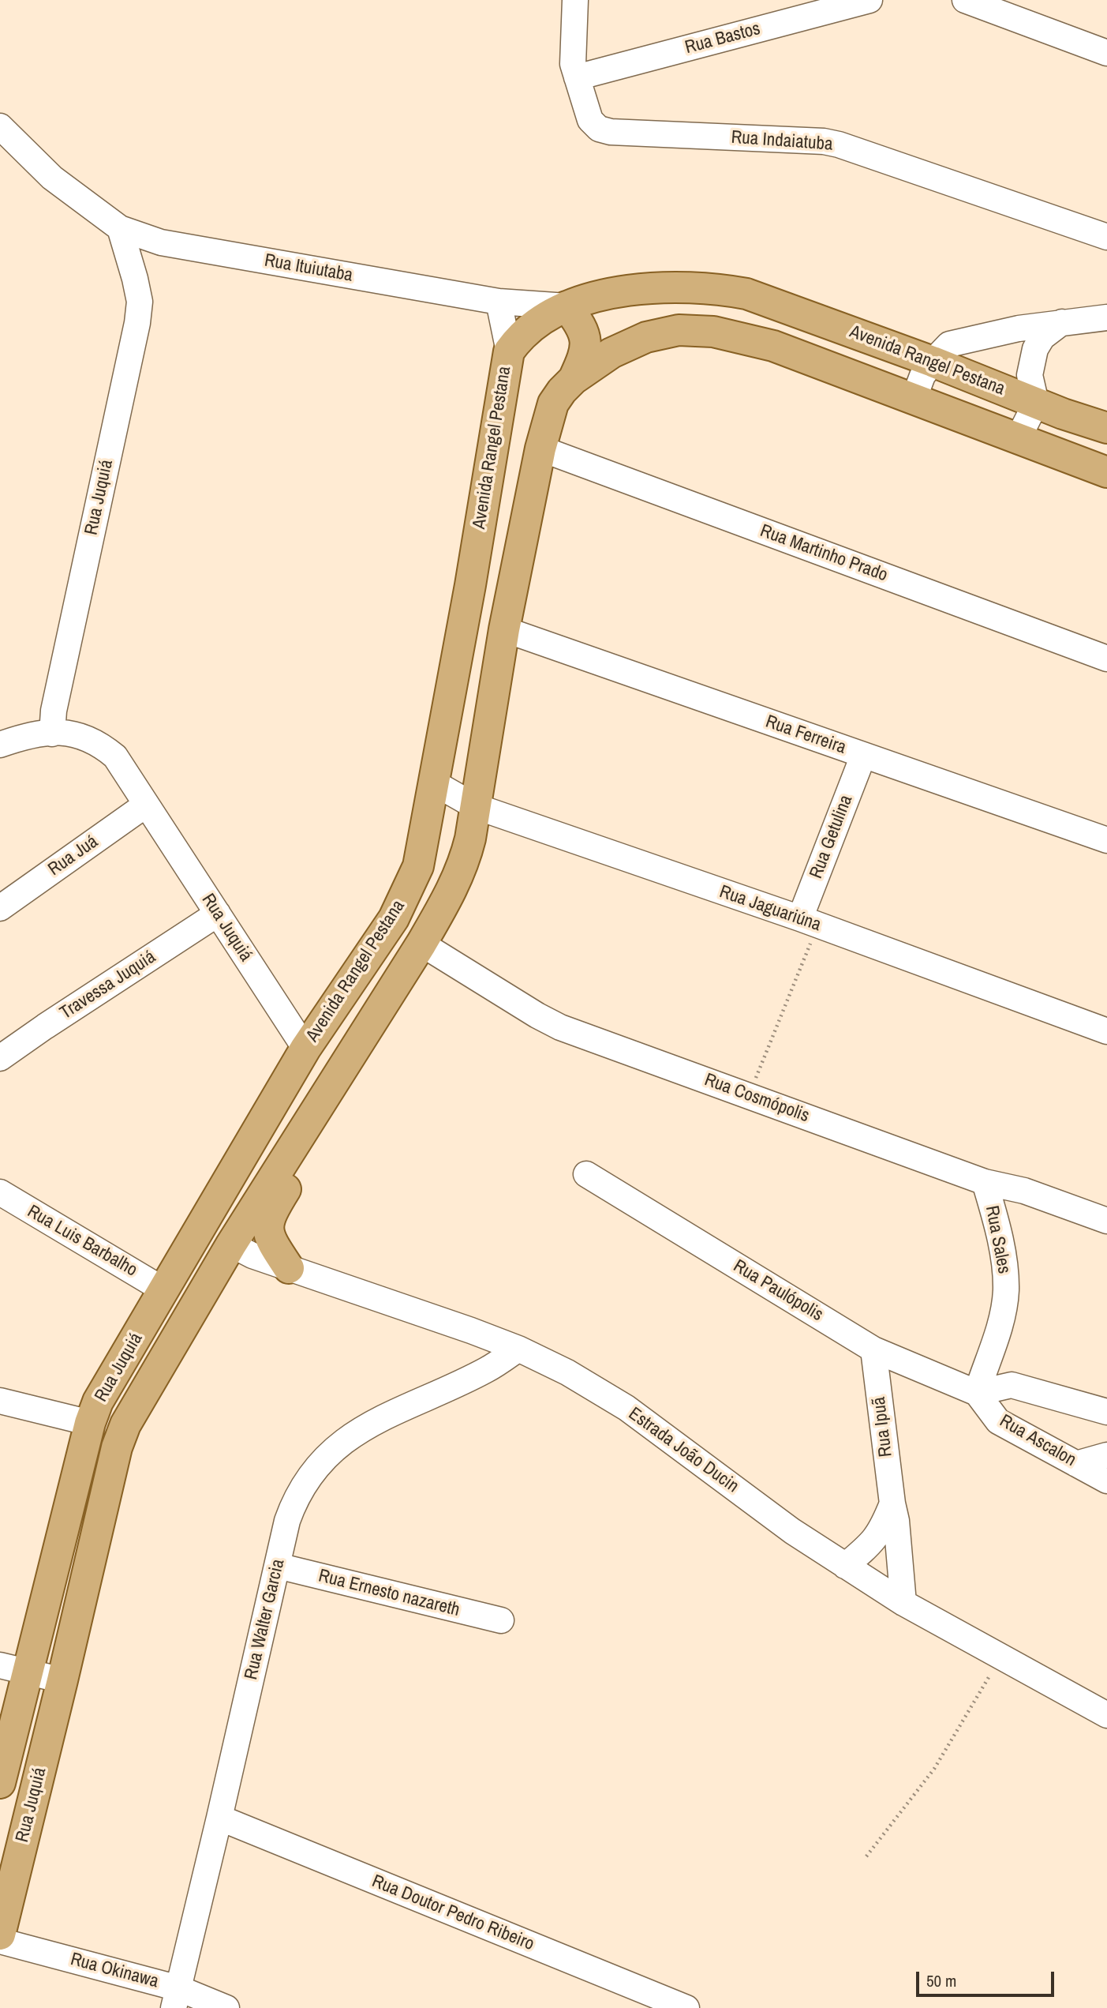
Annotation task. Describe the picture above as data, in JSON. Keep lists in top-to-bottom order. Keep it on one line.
{"streets":{"main road":["Avenida Rangel Pestana","Rua Juquiá"],"street":["Rua Bastos","Rua Indaiatuba","Rua Ituiutaba","Rua Martinho Prado","Rua Ferreira","Rua Getulina","Rua Juá","Rua Jaguariúna","Travessa Juquiá","Rua Cosmópolis","Rua Sales","Rua Luis Barbalho","Rua Paulópolis","Rua Ipuã","Rua Ascalon","Estrada João Ducin","Rua Ernesto nazareth","Rua Walter Garcia","Rua Doutor Pedro Ribeiro","Rua Okinawa"]},"crossings":[["Rua Bastos","Rua Indaiatuba"],["Rua Ituiutaba","Avenida Rangel Pestana"],["Rua Ituiutaba","Rua Juquiá"],["Avenida Rangel Pestana","Rua Juquiá"],["Avenida Rangel Pestana","Rua Jaguariúna"],["Rua Juquiá","Rua Juá"],["Rua Juquiá","Travessa Juquiá"],["Rua Juquiá","Rua Luis Barbalho"],["Rua Juquiá","Estrada João Ducin"],["Rua Ferreira","Rua Getulina"],["Rua Getulina","Rua Jaguariúna"],["Rua Cosmópolis","Rua Sales"],["Rua Sales","Rua Paulópolis"],["Rua Sales","Rua Ascalon"],["Rua Paulópolis","Rua Ipuã"],["Rua Paulópolis","Rua Ascalon"],["Rua Ipuã","Estrada João Ducin"],["Estrada João Ducin","Rua Walter Garcia"],["Rua Ernesto nazareth","Rua Walter Garcia"],["Rua Walter Garcia","Rua Doutor Pedro Ribeiro"],["Rua Walter Garcia","Rua Okinawa"]],"scale_bar":"50 m"}
